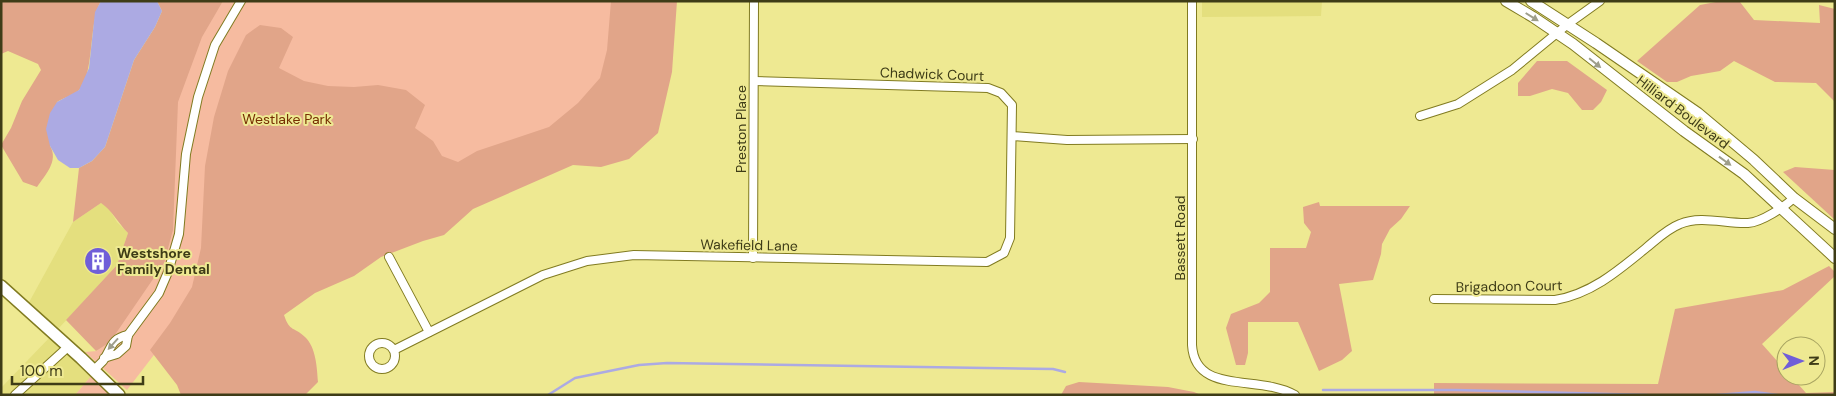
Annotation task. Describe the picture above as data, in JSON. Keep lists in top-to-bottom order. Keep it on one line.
{"streets":{"main road":["Hilliard Boulevard"],"street":["Chadwick Court","Preston Place","Bassett Road","Wakefield Lane","Brigadoon Court"]},"crossings":[["Chadwick Court","Preston Place"],["Chadwick Court","Wakefield Lane"],["Hilliard Boulevard","Brigadoon Court"],["Preston Place","Wakefield Lane"]],"parks":["Westlake Park"],"places":{"building":["Westshore Family Dental"]},"scale_bar":"100 m","north":"right"}
